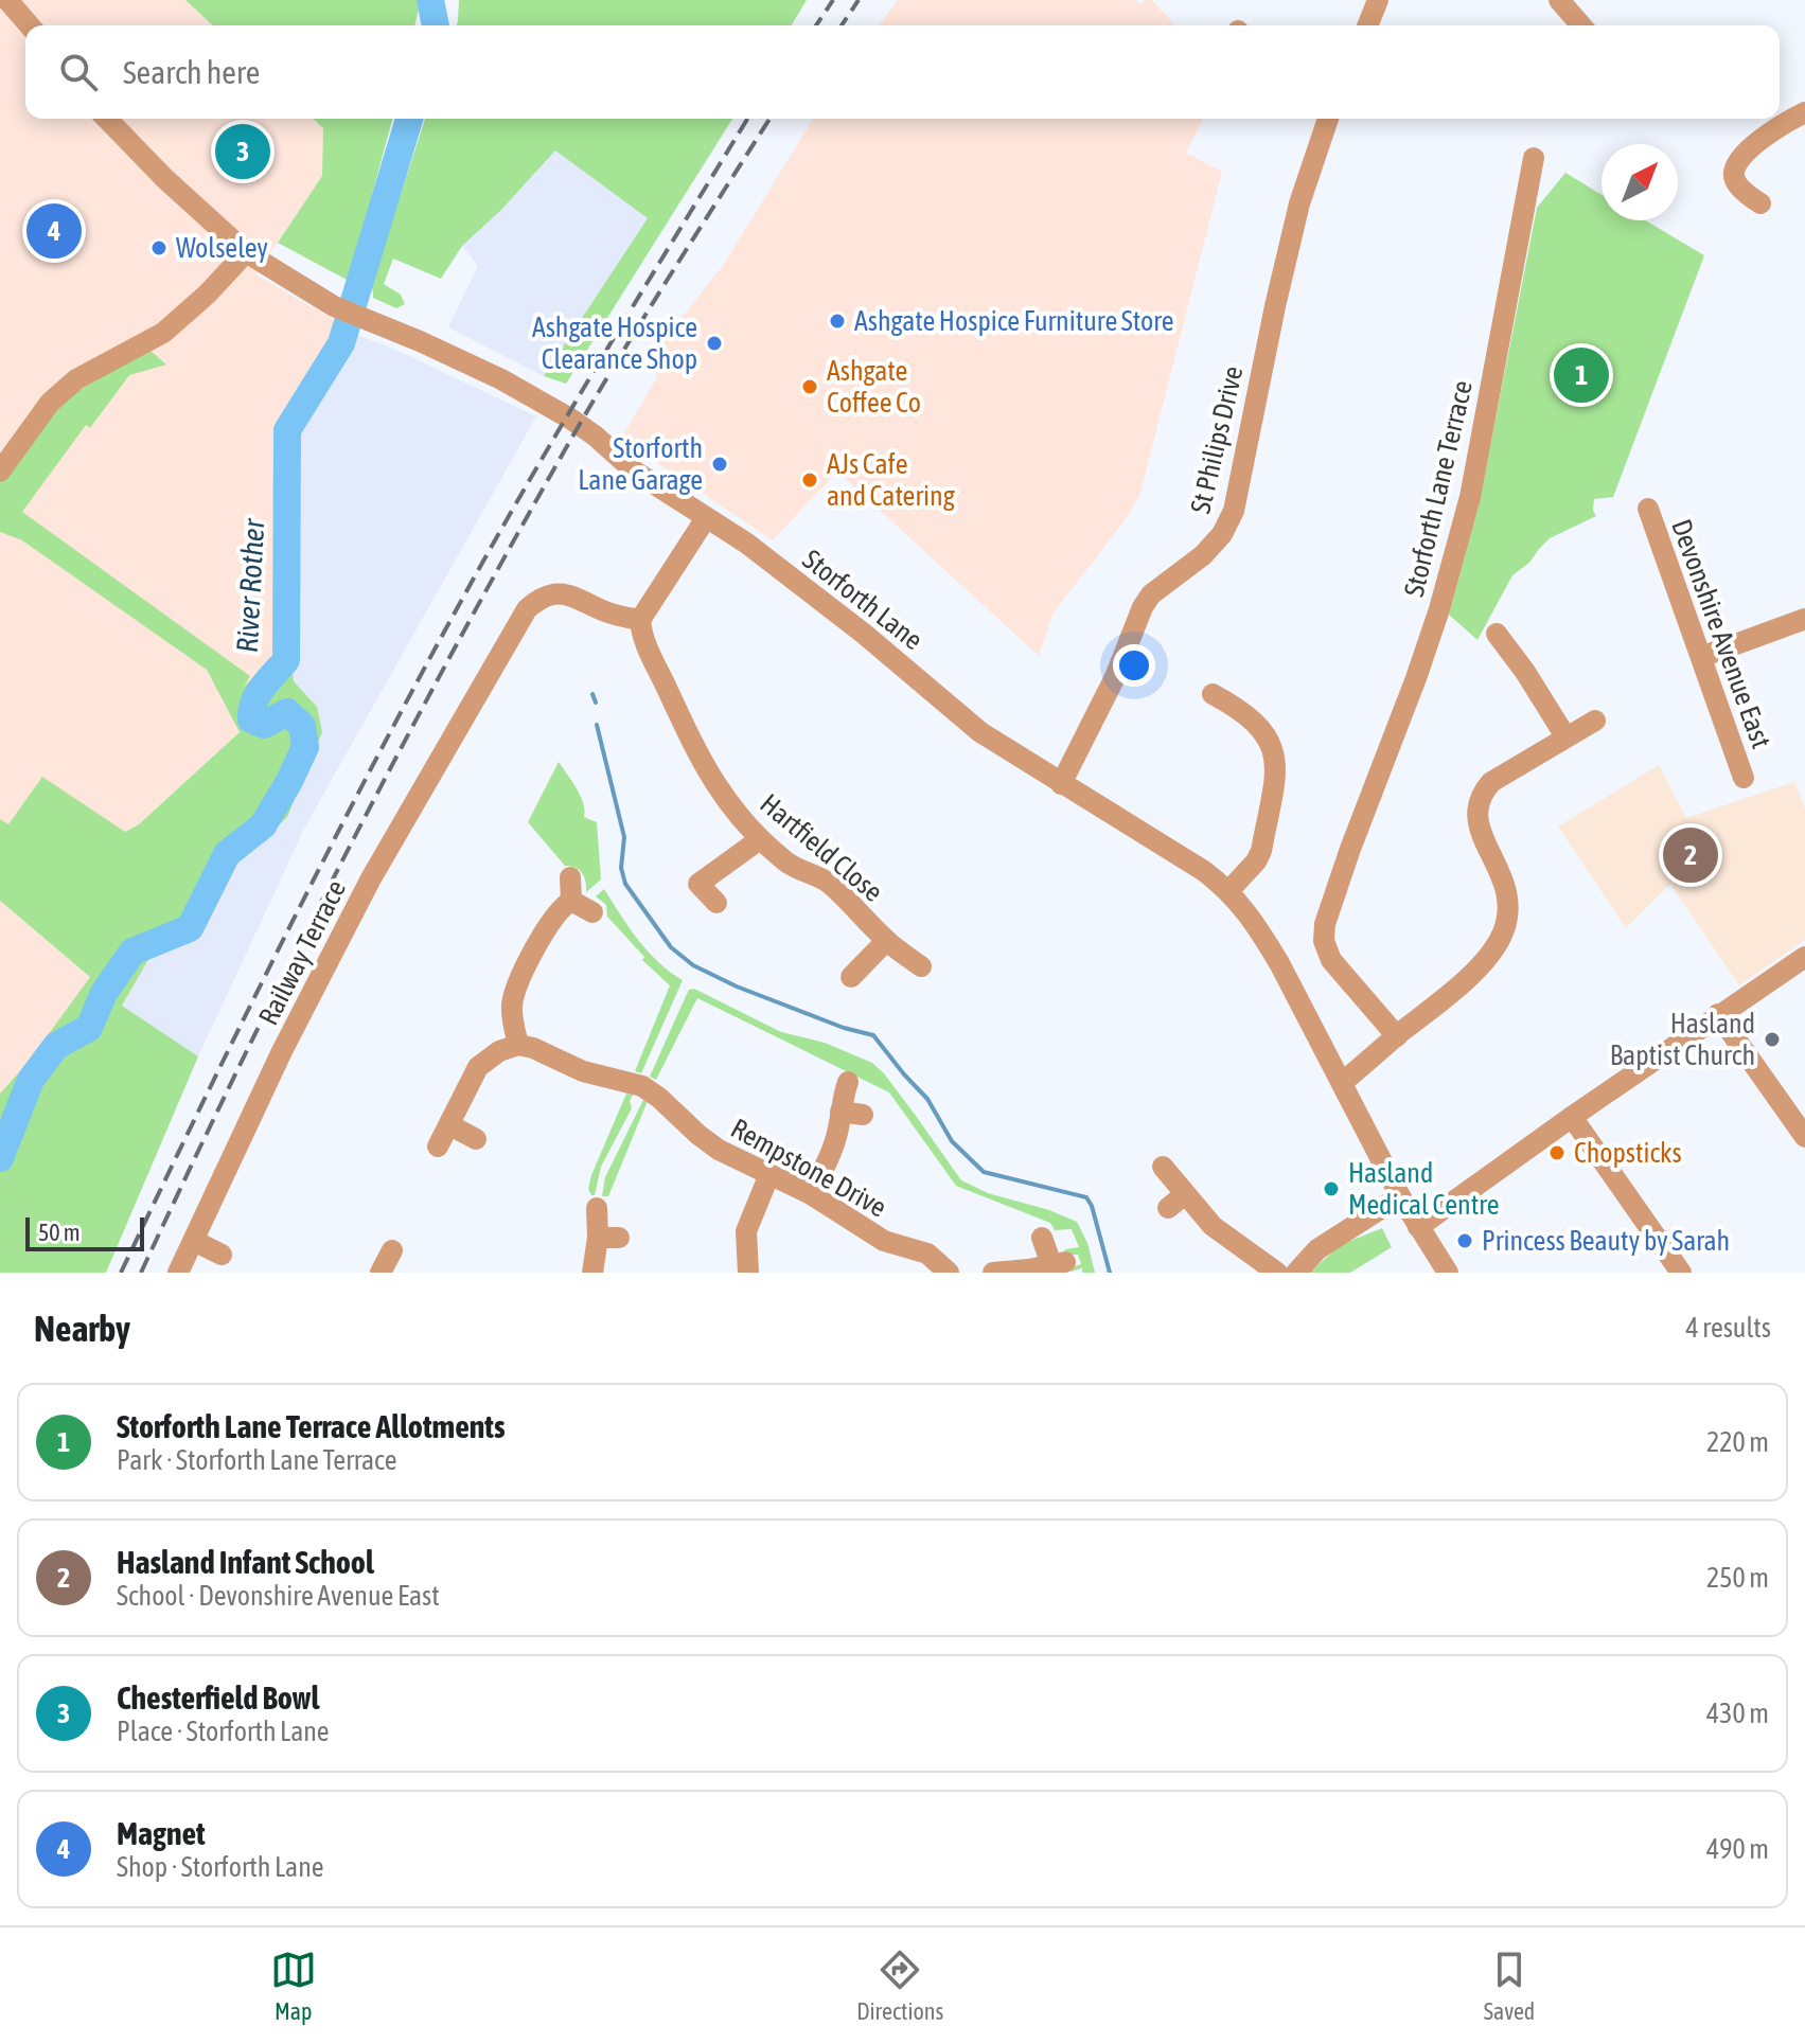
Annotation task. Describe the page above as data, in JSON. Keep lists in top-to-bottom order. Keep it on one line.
{"streets":{"street":["St Philips Drive","Storforth Lane Terrace","Storforth Lane","Devonshire Avenue East","Hartfield Close","Railway Terrace","Rempstone Drive"]},"crossings":[["St Philips Drive","Storforth Lane"],["Hartfield Close","Railway Terrace"]],"water":["River Rother"],"places":["Wolseley","Ashgate Hospice Furniture Store","Ashgate Hospice Clearance Shop","Ashgate Coffee Co","Storforth Lane Garage","AJs Cafe and Catering","Hasland Baptist Church","Chopsticks","Hasland Medical Centre","Princess Beauty by Sarah"],"scale_bar":"50 m","north":"top right","page":{"search":"Search here","pins":["3","4","1","2"],"scale":"50 m","heading":["Nearby","4 results"],"list":[{"mark":"1","name":"Storforth Lane Terrace Allotments","note":"Park · Storforth Lane Terrace","value":"220 m"},{"mark":"2","name":"Hasland Infant School","note":"School · Devonshire Avenue East","value":"250 m"},{"mark":"3","name":"Chesterfield Bowl","note":"Place · Storforth Lane","value":"430 m"},{"mark":"4","name":"Magnet","note":"Shop · Storforth Lane","value":"490 m"}],"nav":["Map","Directions","Saved"]}}
